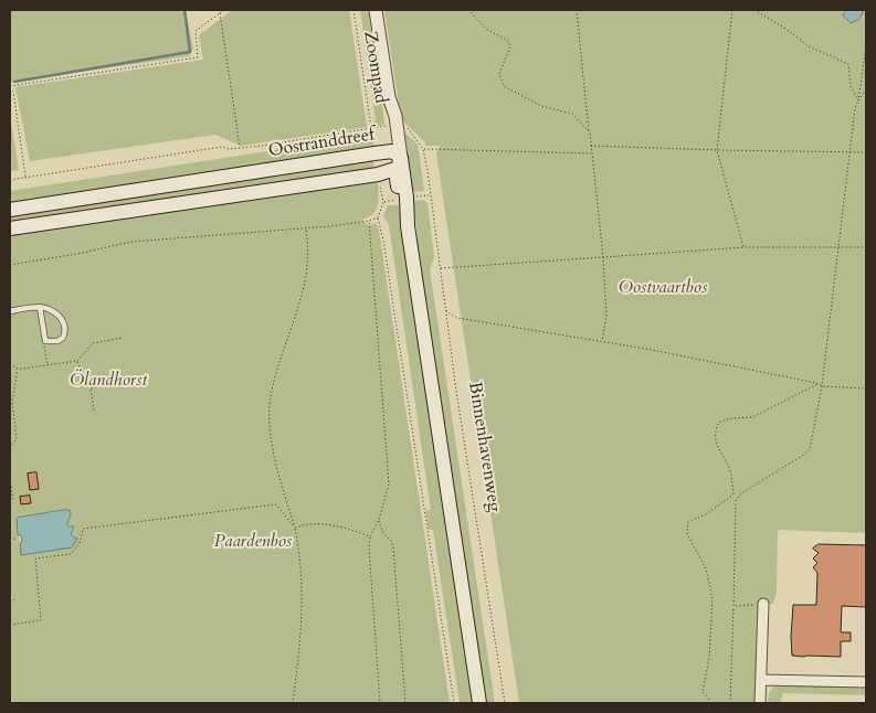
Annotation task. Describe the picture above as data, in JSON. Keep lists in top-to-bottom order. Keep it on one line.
{"streets":{"main road":["Oostranddreef"],"path":["Zoompad","Binnenhavenweg"]},"crossings":[["Zoompad","Oostranddreef"]],"parks":["Oostvaartbos","Ölandhorst","Paardenbos"]}
